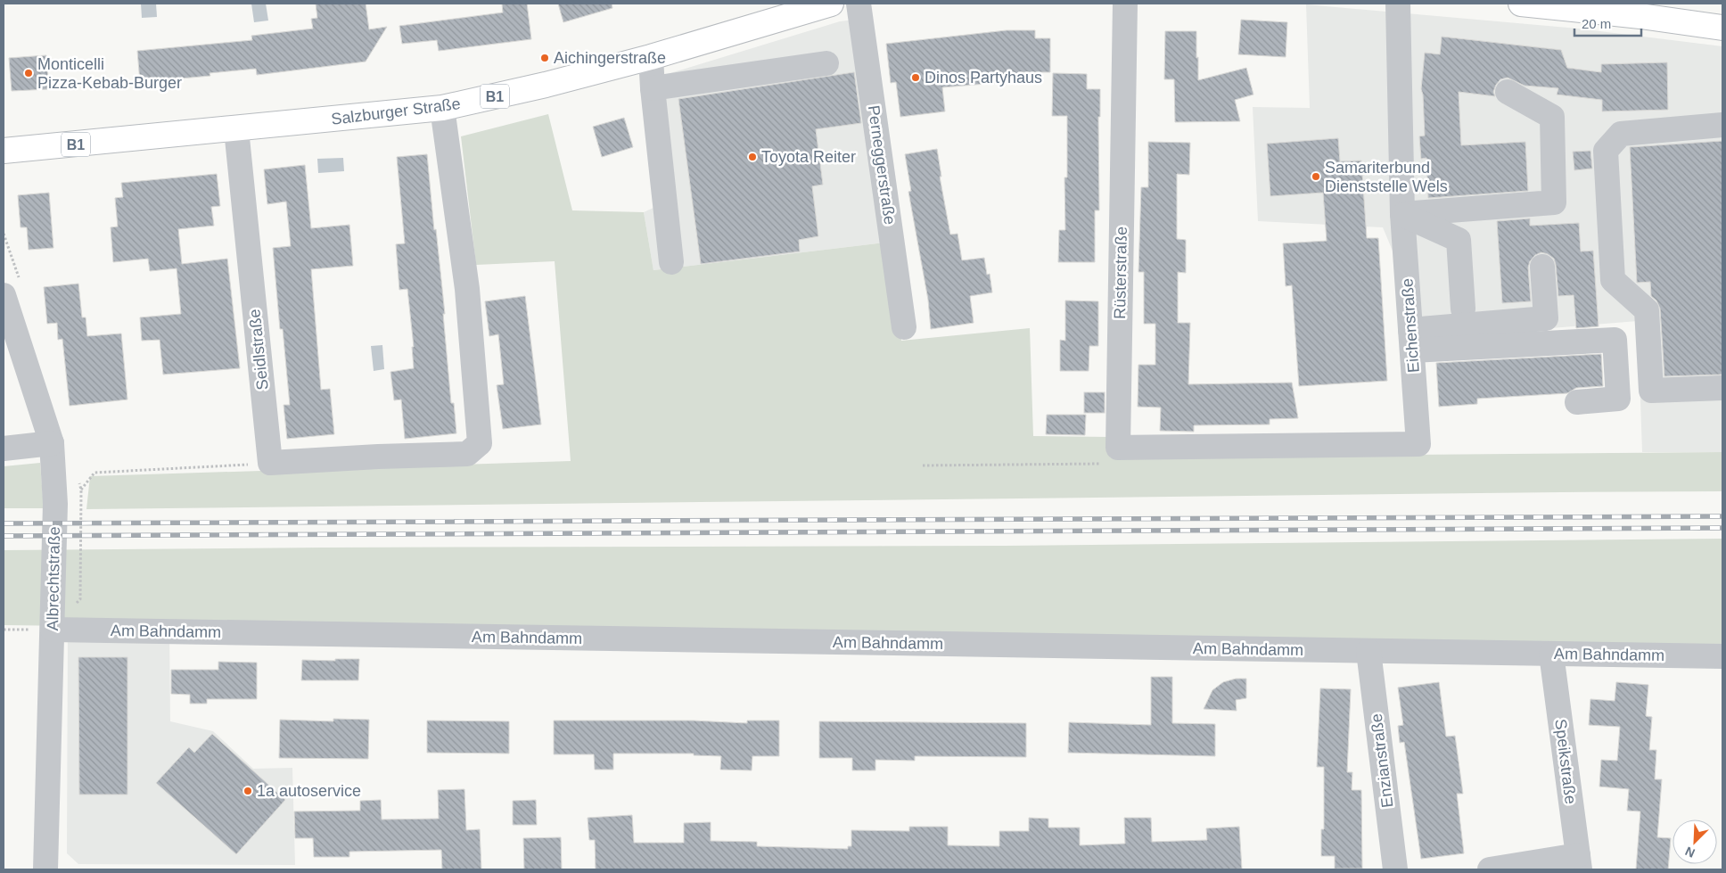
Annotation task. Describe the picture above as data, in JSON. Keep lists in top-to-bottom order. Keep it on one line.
{"streets":{"main road":["B1","Salzburger Straße"],"street":["Perneggerstraße","Rüsterstraße","Eichenstraße","Seidlstraße","Albrechtstraße","Am Bahndamm","Enzianstraße","Speikstraße"]},"crossings":[["Salzburger Straße","Seidlstraße"],["Rüsterstraße","Eichenstraße"],["Albrechtstraße","Am Bahndamm"],["Am Bahndamm","Enzianstraße"],["Am Bahndamm","Speikstraße"]],"places":["Aichingerstraße","Monticelli Pizza-Kebab-Burger","Dinos Partyhaus","Toyota Reiter","Samariterbund Dienststelle Wels","1a autoservice"],"scale_bar":"20 m","north":"bottom left"}
